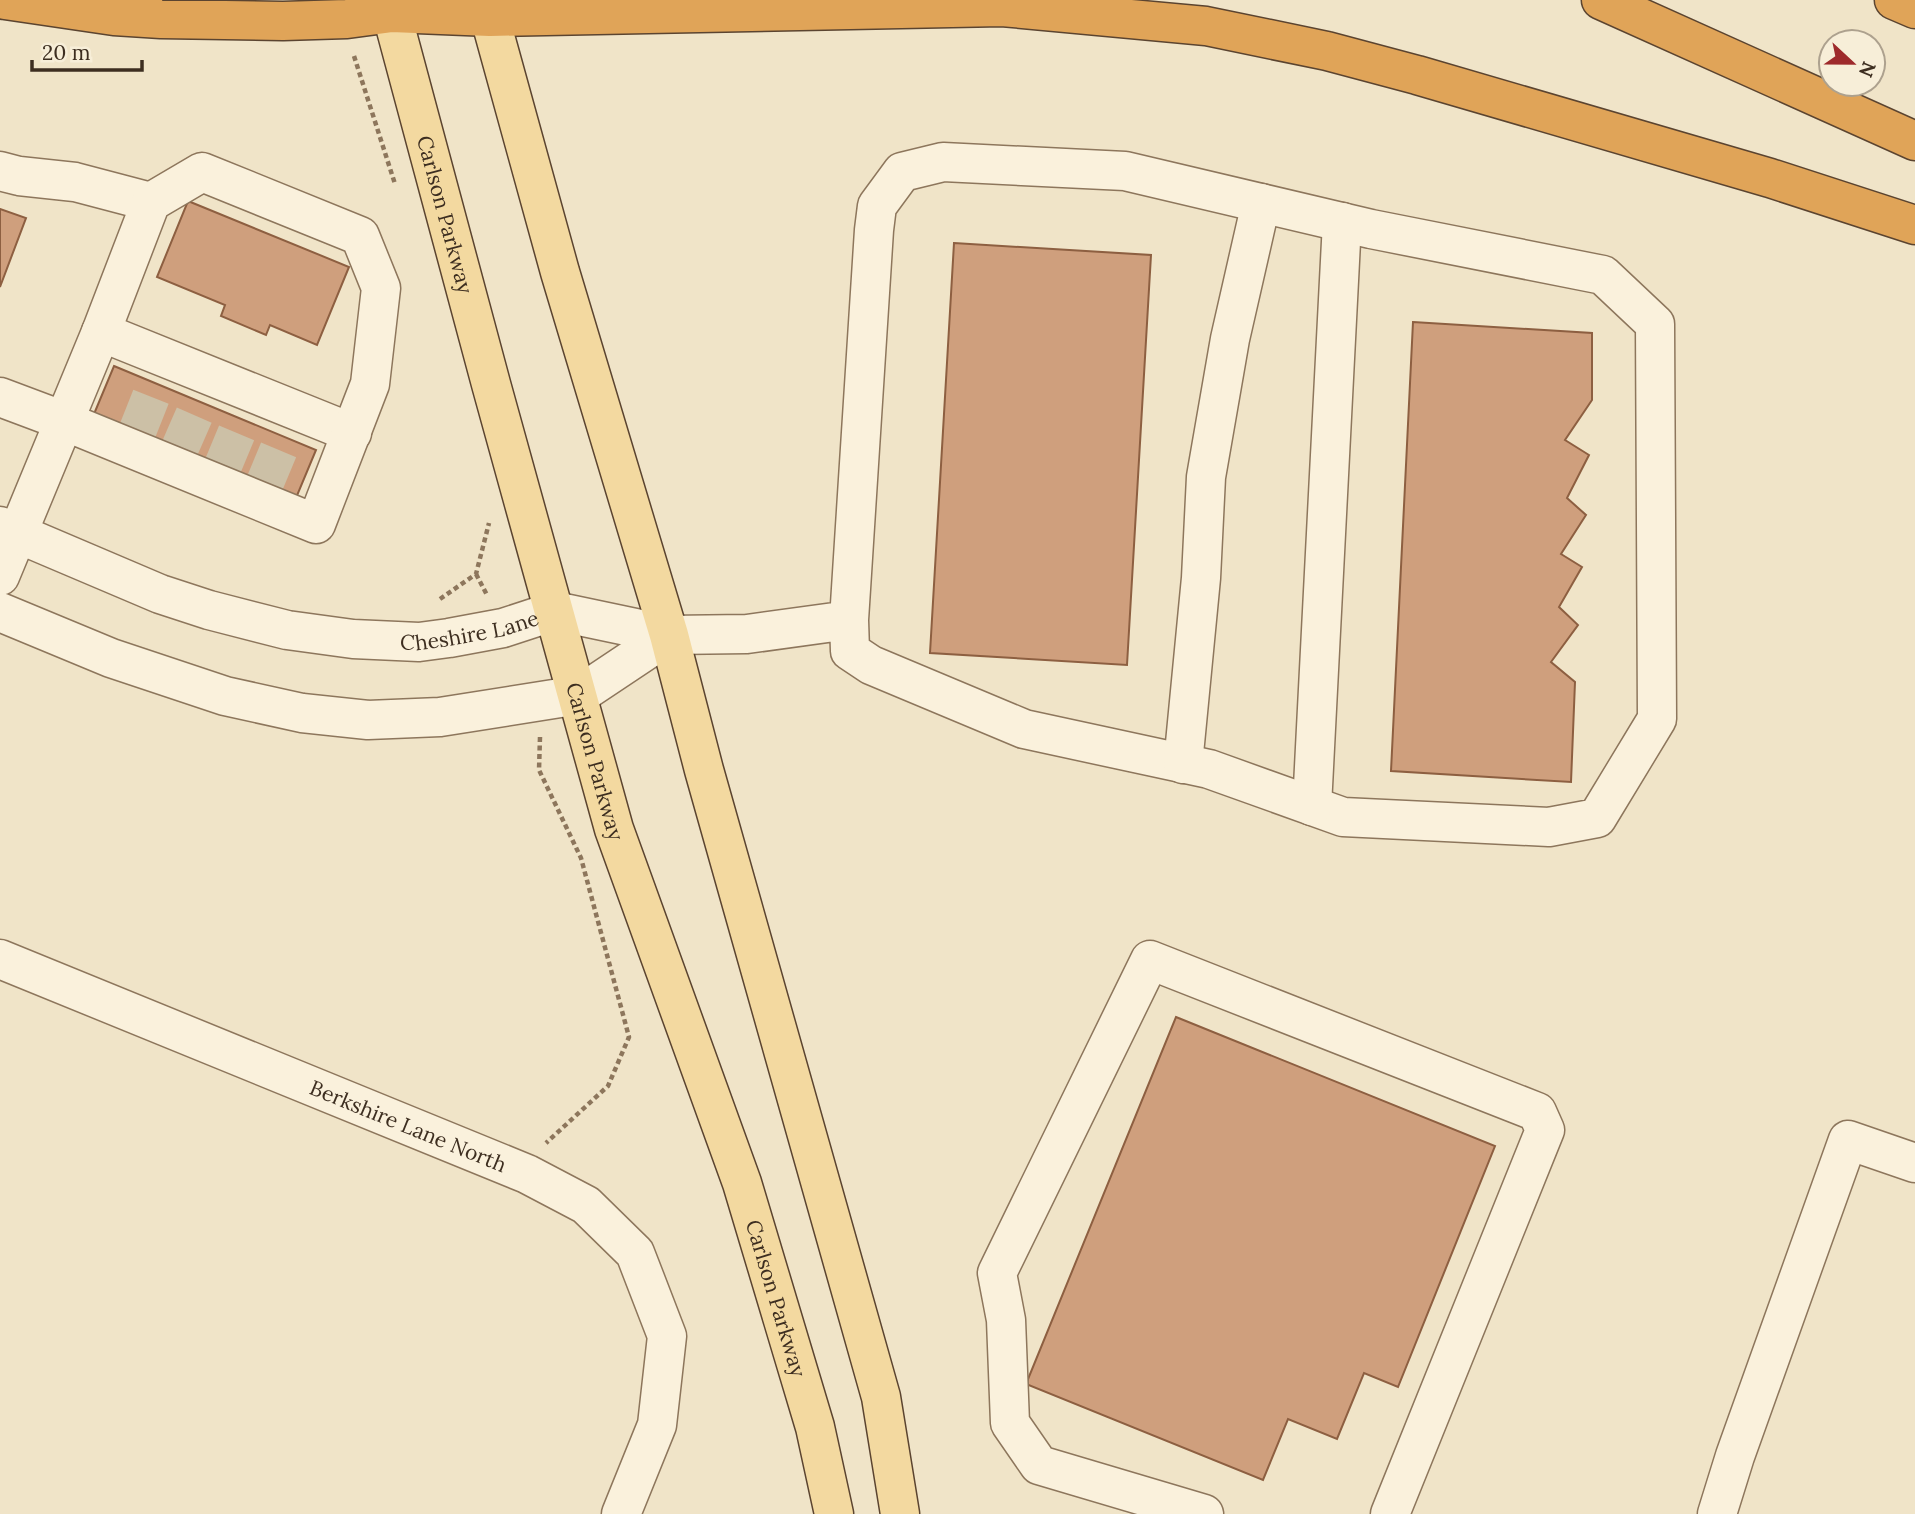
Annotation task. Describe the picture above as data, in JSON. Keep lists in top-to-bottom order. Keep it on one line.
{"streets":{"main road":["Carlson Parkway"],"street":["Cheshire Lane","Berkshire Lane North"]},"crossings":[["Carlson Parkway","Cheshire Lane"]],"scale_bar":"20 m","north":"right"}
